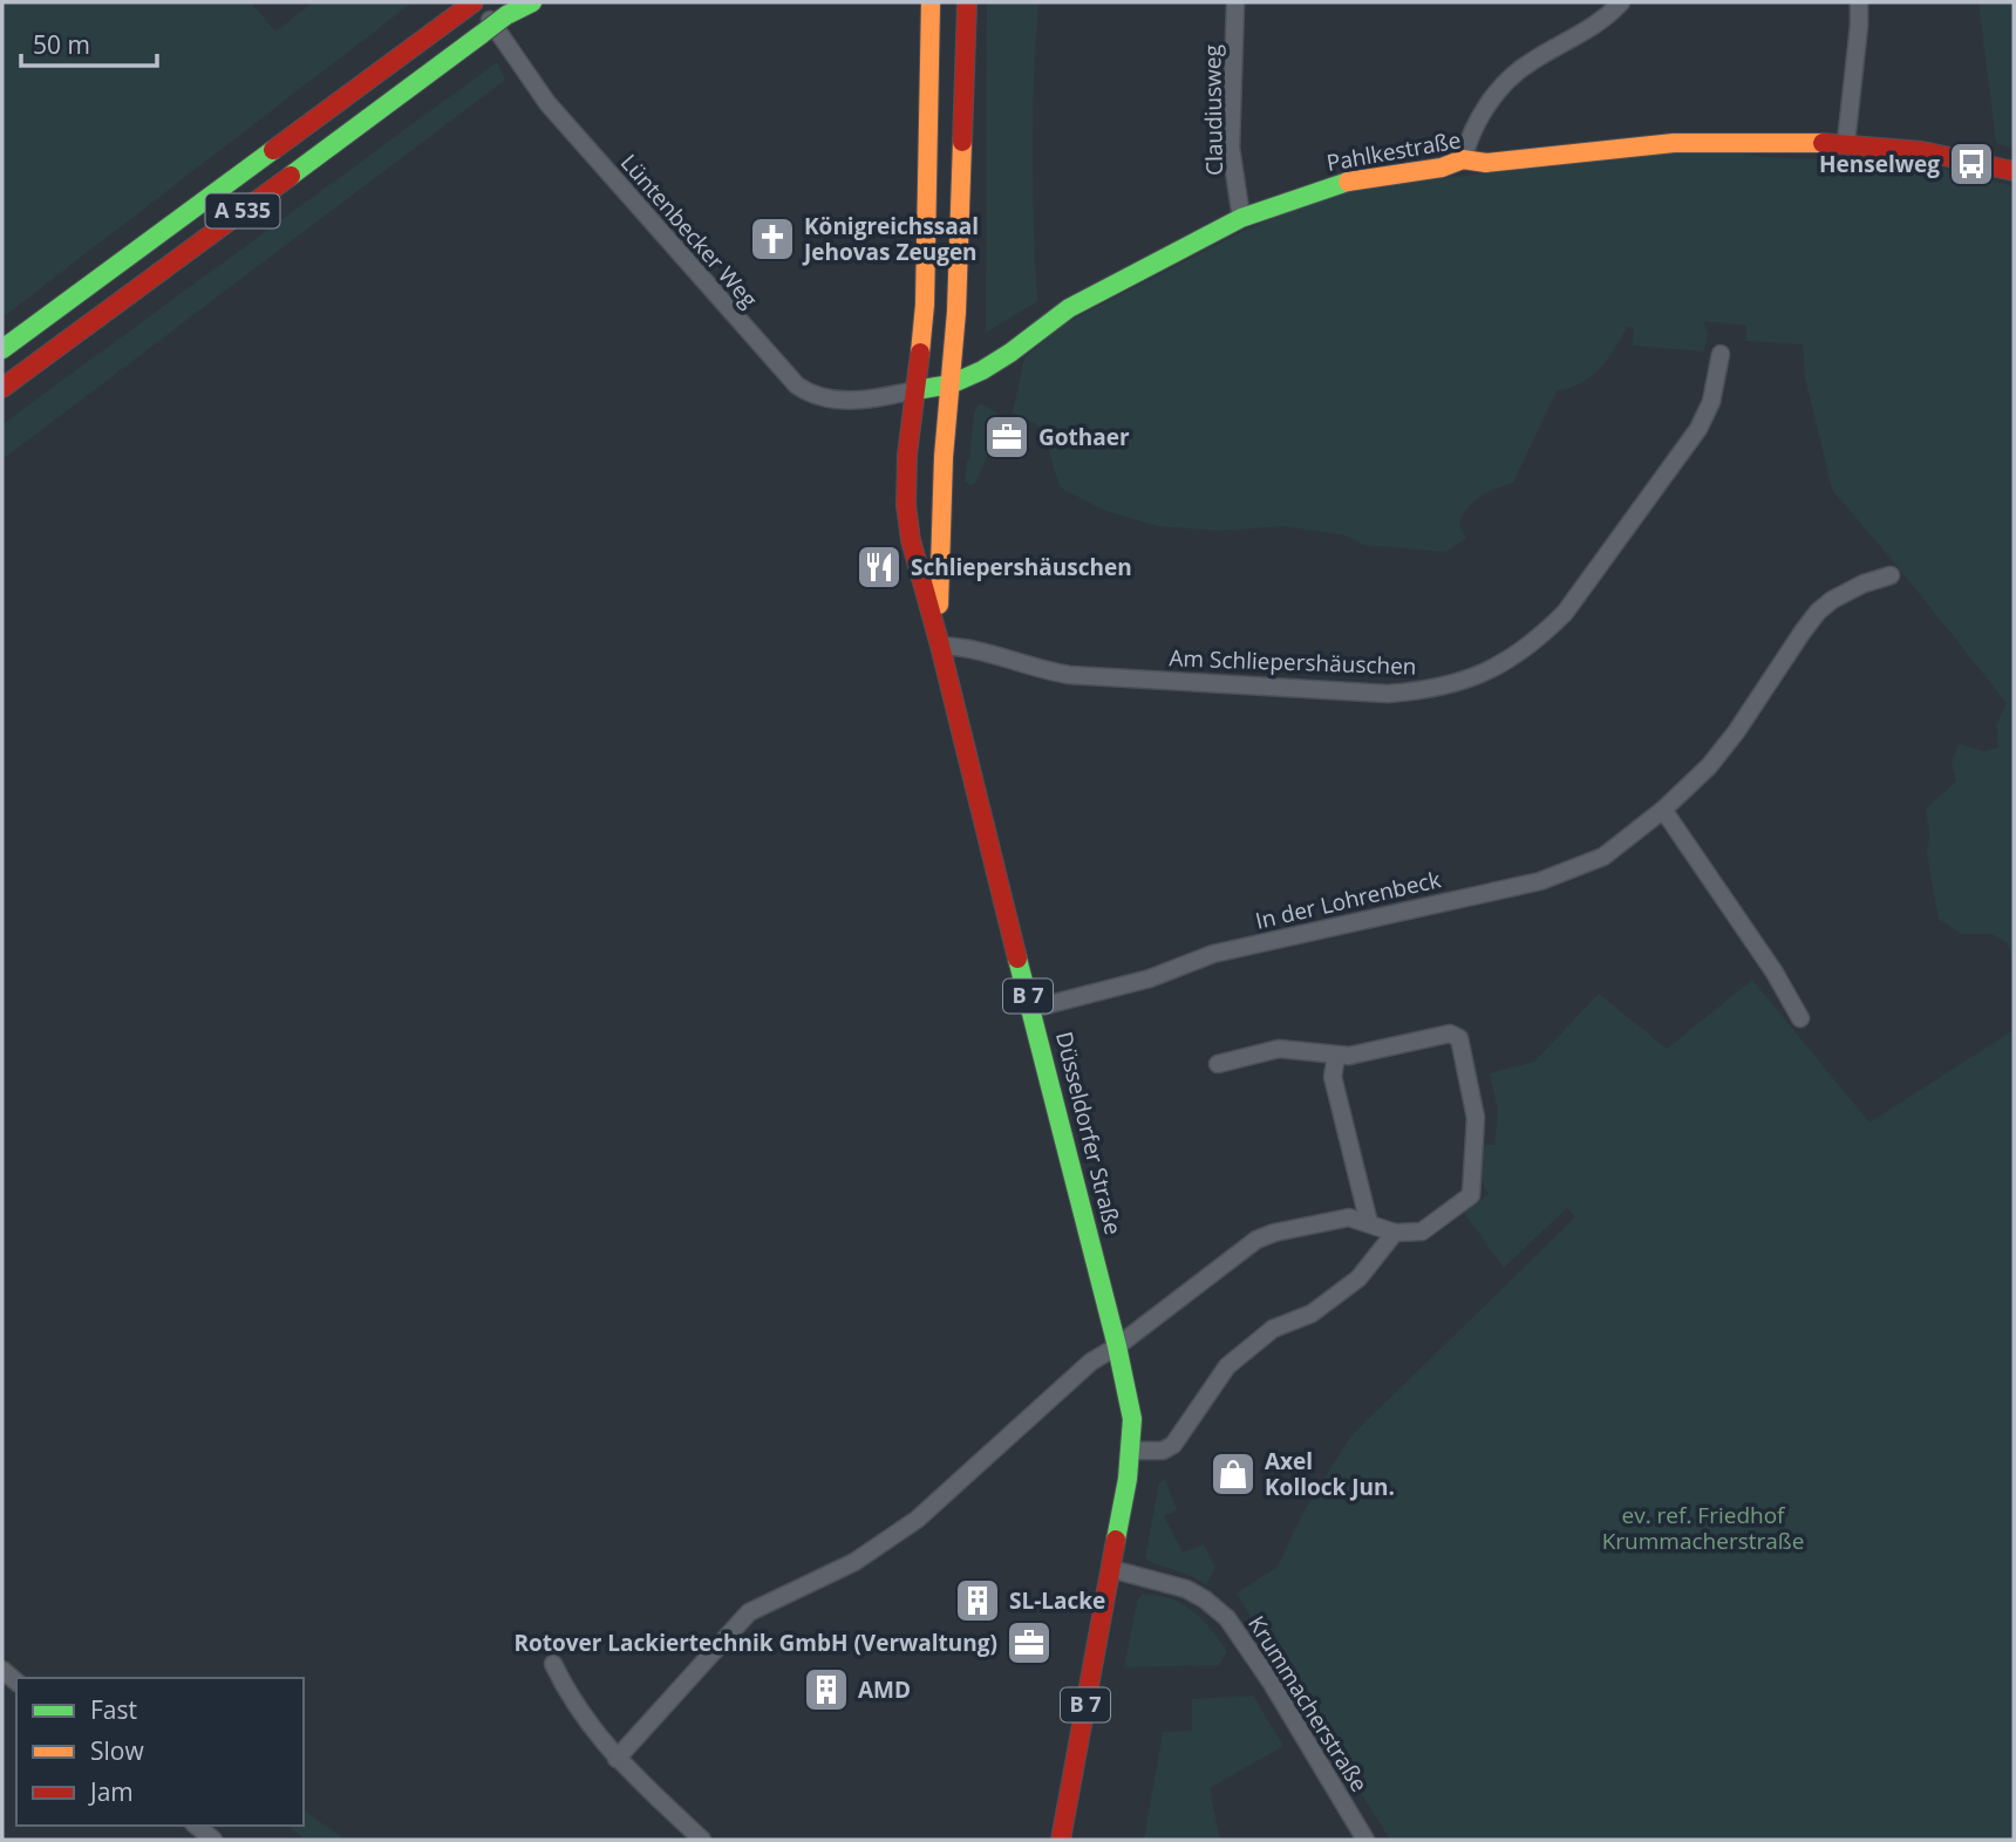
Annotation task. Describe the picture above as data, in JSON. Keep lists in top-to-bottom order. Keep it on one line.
{"streets":{"main road":["Pahlkestraße","A 535","B 7","Düsseldorfer Straße"],"street":["Claudiusweg","Lüntenbecker Weg","Am Schliepershäuschen","In der Lohrenbeck","Krummacherstraße"]},"crossings":[["Claudiusweg","Pahlkestraße"],["Pahlkestraße","Düsseldorfer Straße"],["A 535","Lüntenbecker Weg"],["Lüntenbecker Weg","Düsseldorfer Straße"],["Am Schliepershäuschen","Düsseldorfer Straße"],["In der Lohrenbeck","Düsseldorfer Straße"],["Düsseldorfer Straße","Krummacherstraße"]],"parks":["ev. ref. Friedhof Krummacherstraße"],"places":{"bus stop":["Henselweg"],"church":["Königreichssaal Jehovas Zeugen"],"office":["Gothaer","Rotover Lackiertechnik GmbH (Verwaltung)"],"restaurant":["Schliepershäuschen"],"shop":["Axel Kollock Jun."],"building":["SL-Lacke","AMD"]},"legend":["Fast","Slow","Jam"],"scale_bar":"50 m"}
